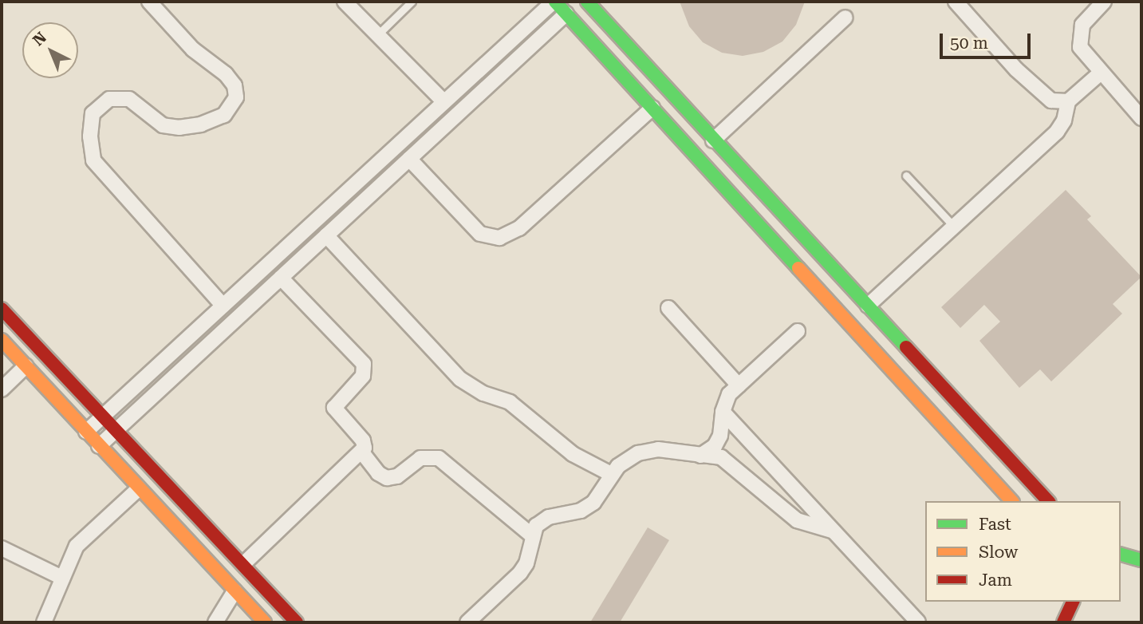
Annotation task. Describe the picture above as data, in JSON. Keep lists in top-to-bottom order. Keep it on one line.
{"legend":["Fast","Slow","Jam"],"scale_bar":"50 m","north":"top left"}
